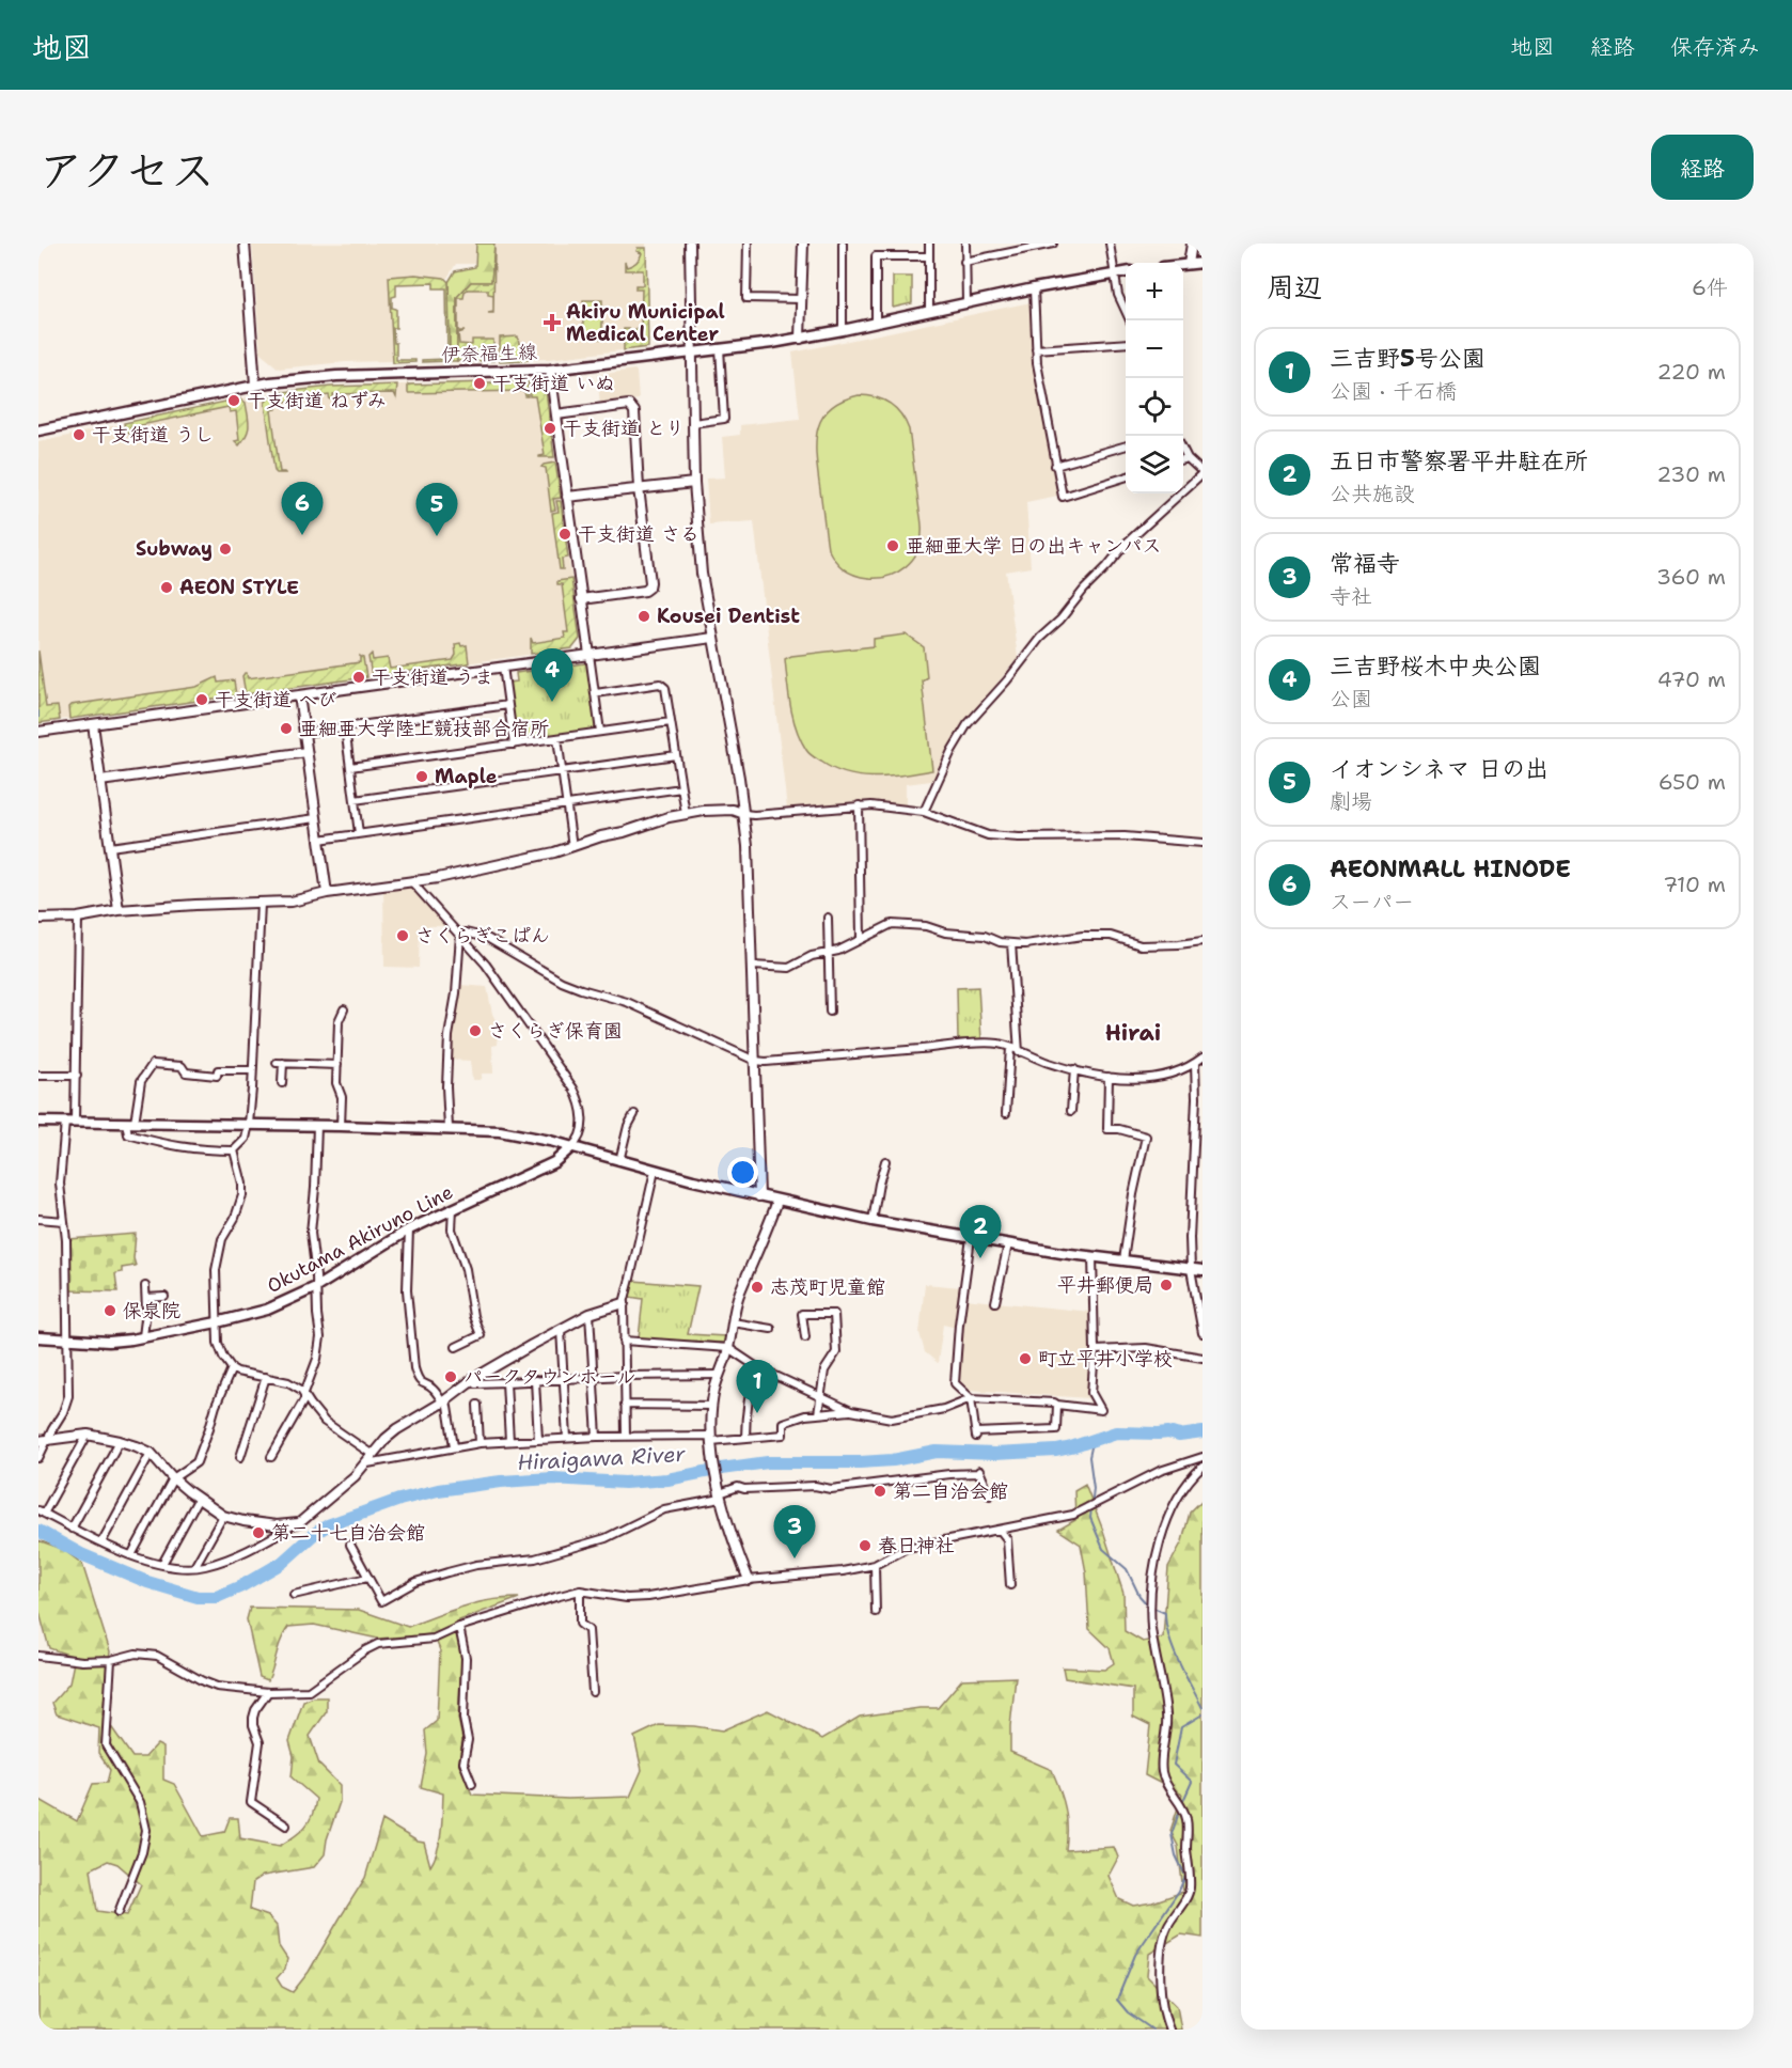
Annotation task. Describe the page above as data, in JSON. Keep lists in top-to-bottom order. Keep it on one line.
{"streets":{"main road":["伊奈福生線","Okutama Akiruno Line"]},"districts":["Hirai"],"water":["Hiraigawa River"],"places":{"health":["Akiru Municipal Medical Center"],"other":["干支街道 いぬ","干支街道 ねずみ","干支街道 とり","干支街道 うし","干支街道 さる","亜細亜大学 日の出キャンパス","Subway","AEON STYLE","Kousei Dentist","干支街道 うま","干支街道 へび","亜細亜大学陸上競技部合宿所","Maple","さくらぎこぱん","さくらぎ保育園","平井郵便局","志茂町児童館","保泉院","町立平井小学校","パークタウンホール","第二自治会館","第二十七自治会館","春日神社"]},"page":{"header":"地図","nav":["地図","経路","保存済み"],"title":"アクセス","buttons":"経路","heading":["周辺","6件"],"map_buttons":["+","−"],"list":[{"mark":"1","name":"三吉野5号公園","note":"公園 · 千石橋","value":"220 m"},{"mark":"2","name":"五日市警察署平井駐在所","note":"公共施設","value":"230 m"},{"mark":"3","name":"常福寺","note":"寺社","value":"360 m"},{"mark":"4","name":"三吉野桜木中央公園","note":"公園","value":"470 m"},{"mark":"5","name":"イオンシネマ 日の出","note":"劇場","value":"650 m"},{"mark":"6","name":"AEONMALL HINODE","note":"スーパー","value":"710 m"}],"pins":["6","5","4","2","1","3"]}}
